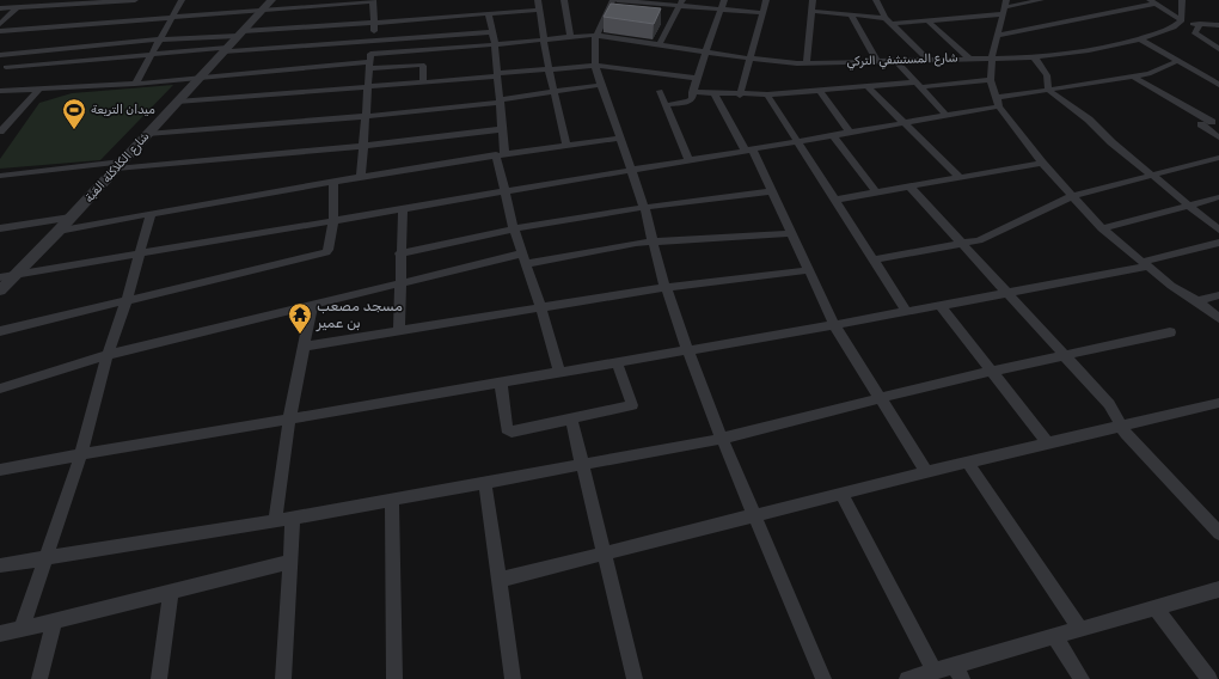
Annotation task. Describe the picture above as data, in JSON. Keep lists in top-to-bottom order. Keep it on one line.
{"streets":{"street":["شارع المستشفي التركي","شارع الكلاكلة القبة"]},"places":{"sports":["ميدان التريعة"],"temple":["مسجد مصعب بن عمير"]}}
